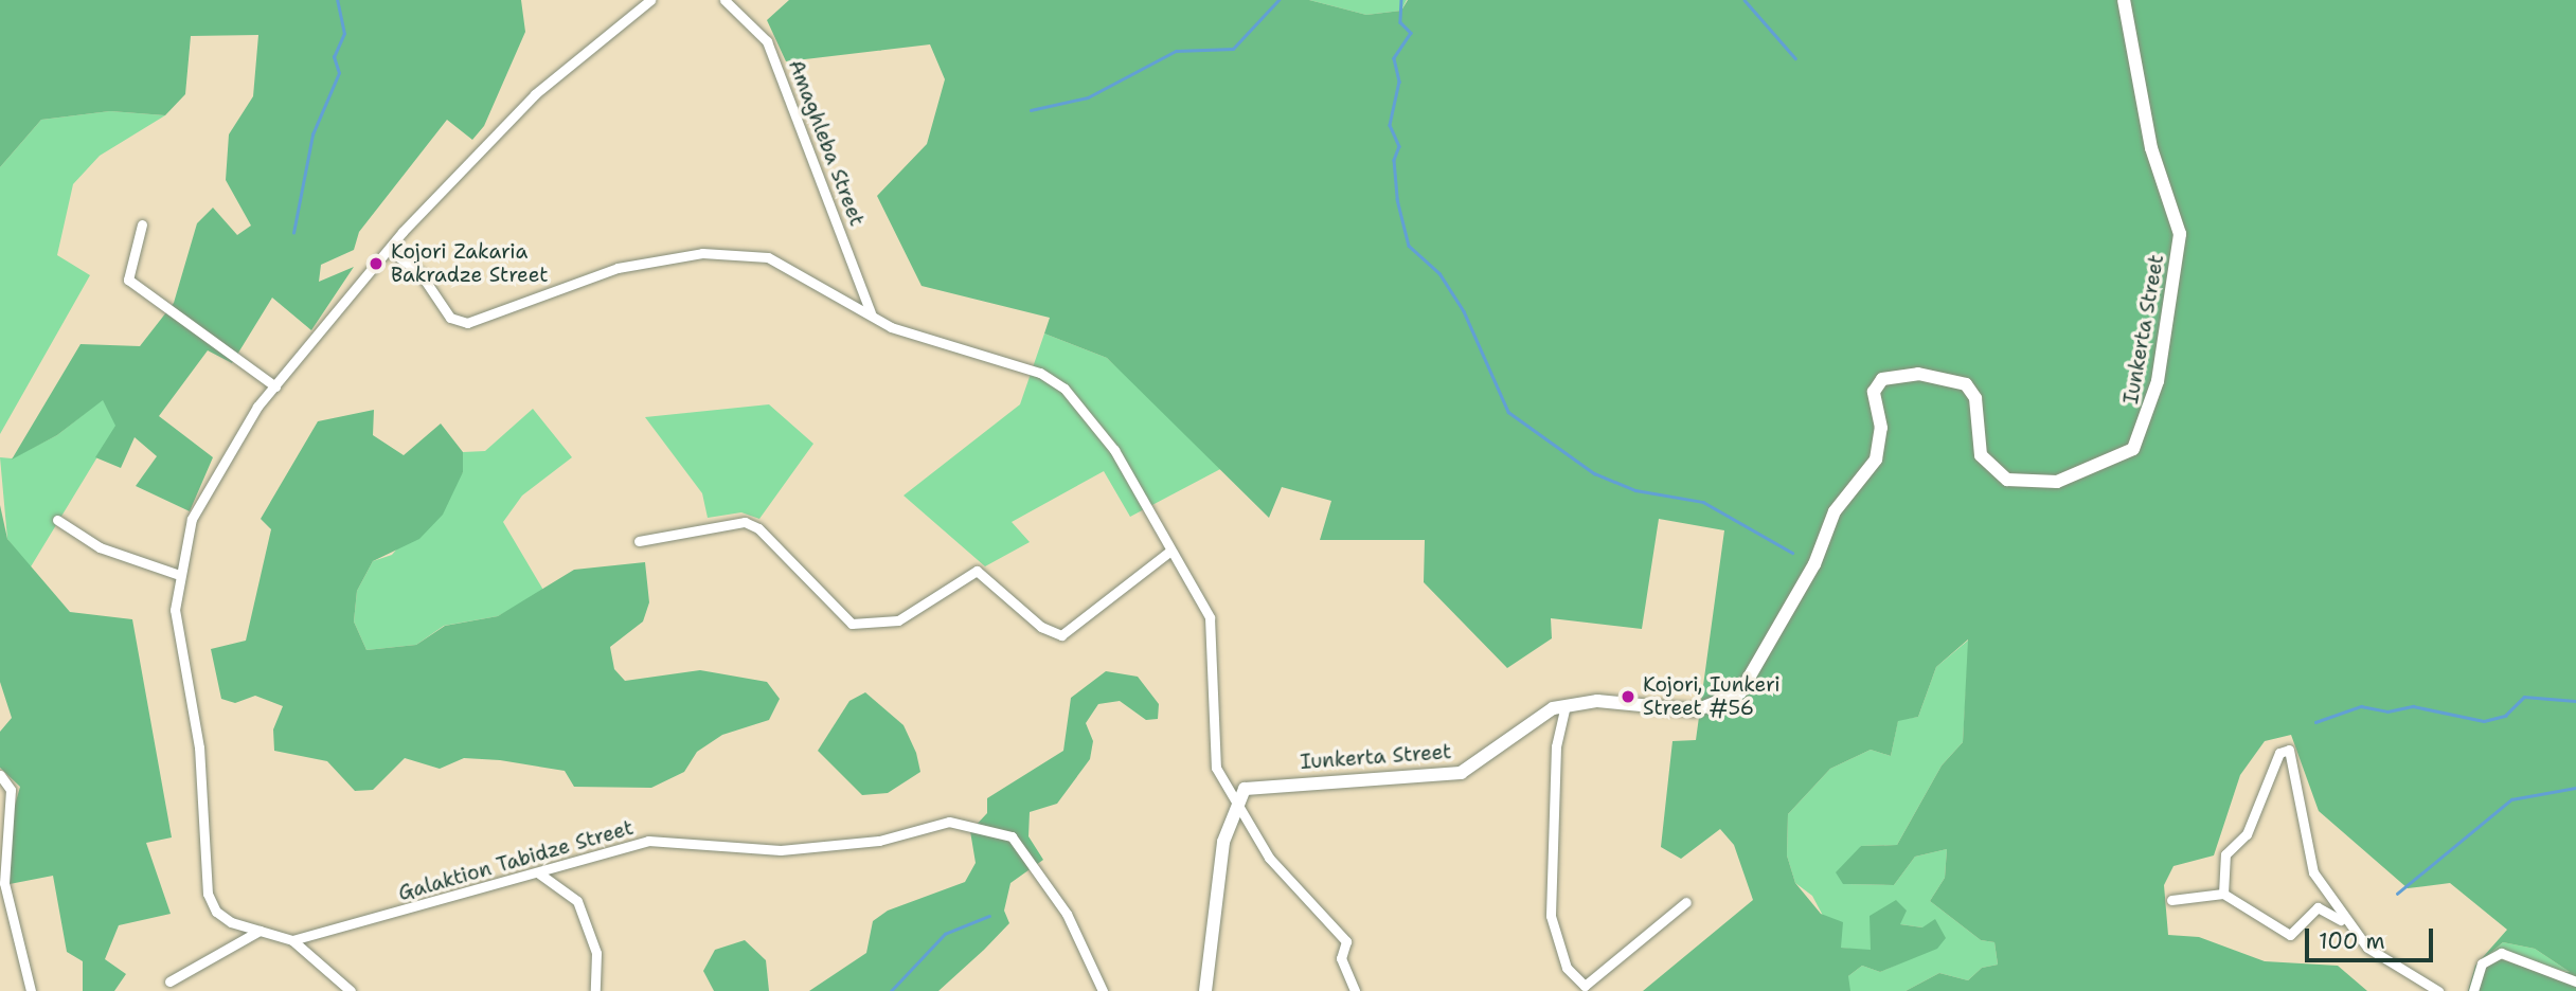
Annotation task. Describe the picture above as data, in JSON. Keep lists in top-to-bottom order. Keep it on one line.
{"streets":{"main road":["Iunkerta Street"],"street":["Amaghleba Street","Galaktion Tabidze Street"]},"places":["Kojori Zakaria Bakradze Street","Kojori, Iunkeri Street #56"],"scale_bar":"100 m"}
